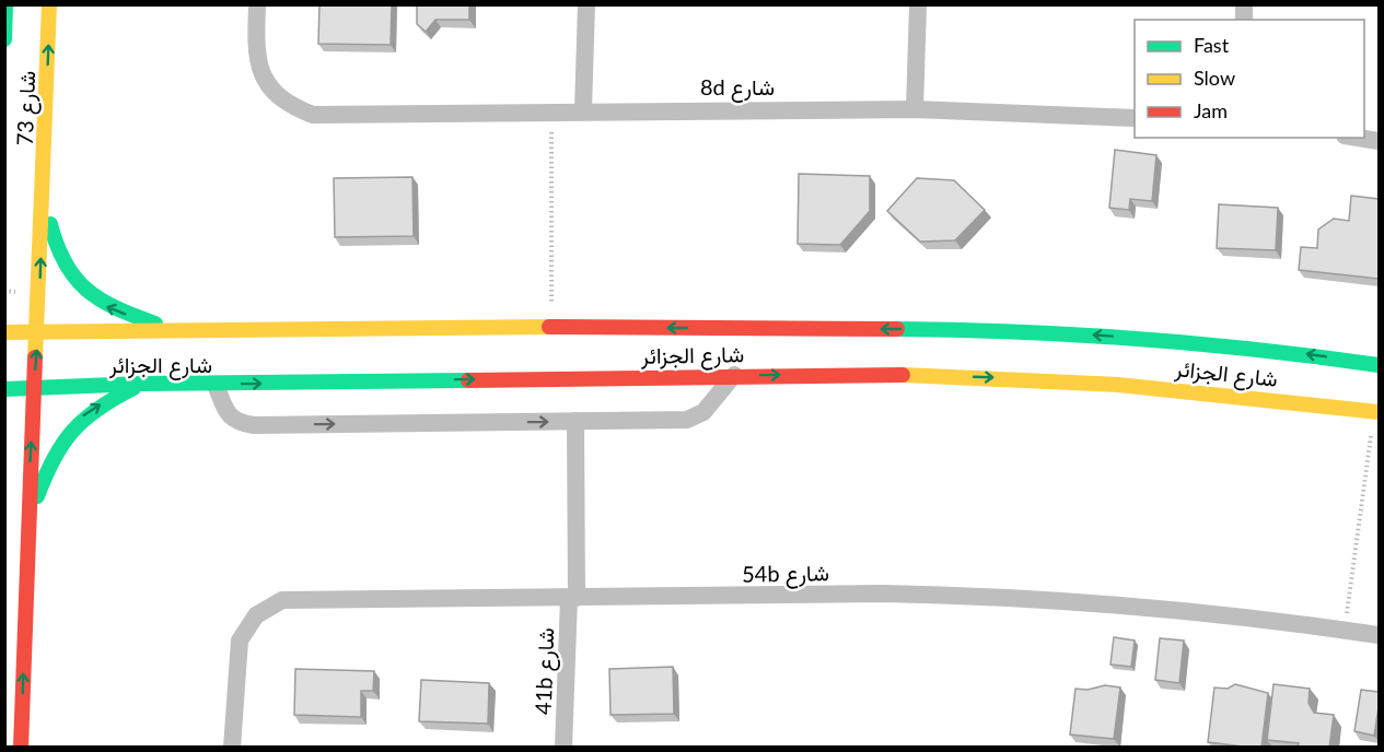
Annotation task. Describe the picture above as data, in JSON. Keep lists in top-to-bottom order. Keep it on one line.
{"streets":{"main road":["شارع 73","شارع الجزائر"],"street":["8d شارع","54b شارع","41b شارع"]},"crossings":[["شارع 73","شارع الجزائر"],["54b شارع","41b شارع"]],"one_way":["شارع 73"],"legend":["Fast","Slow","Jam"]}
